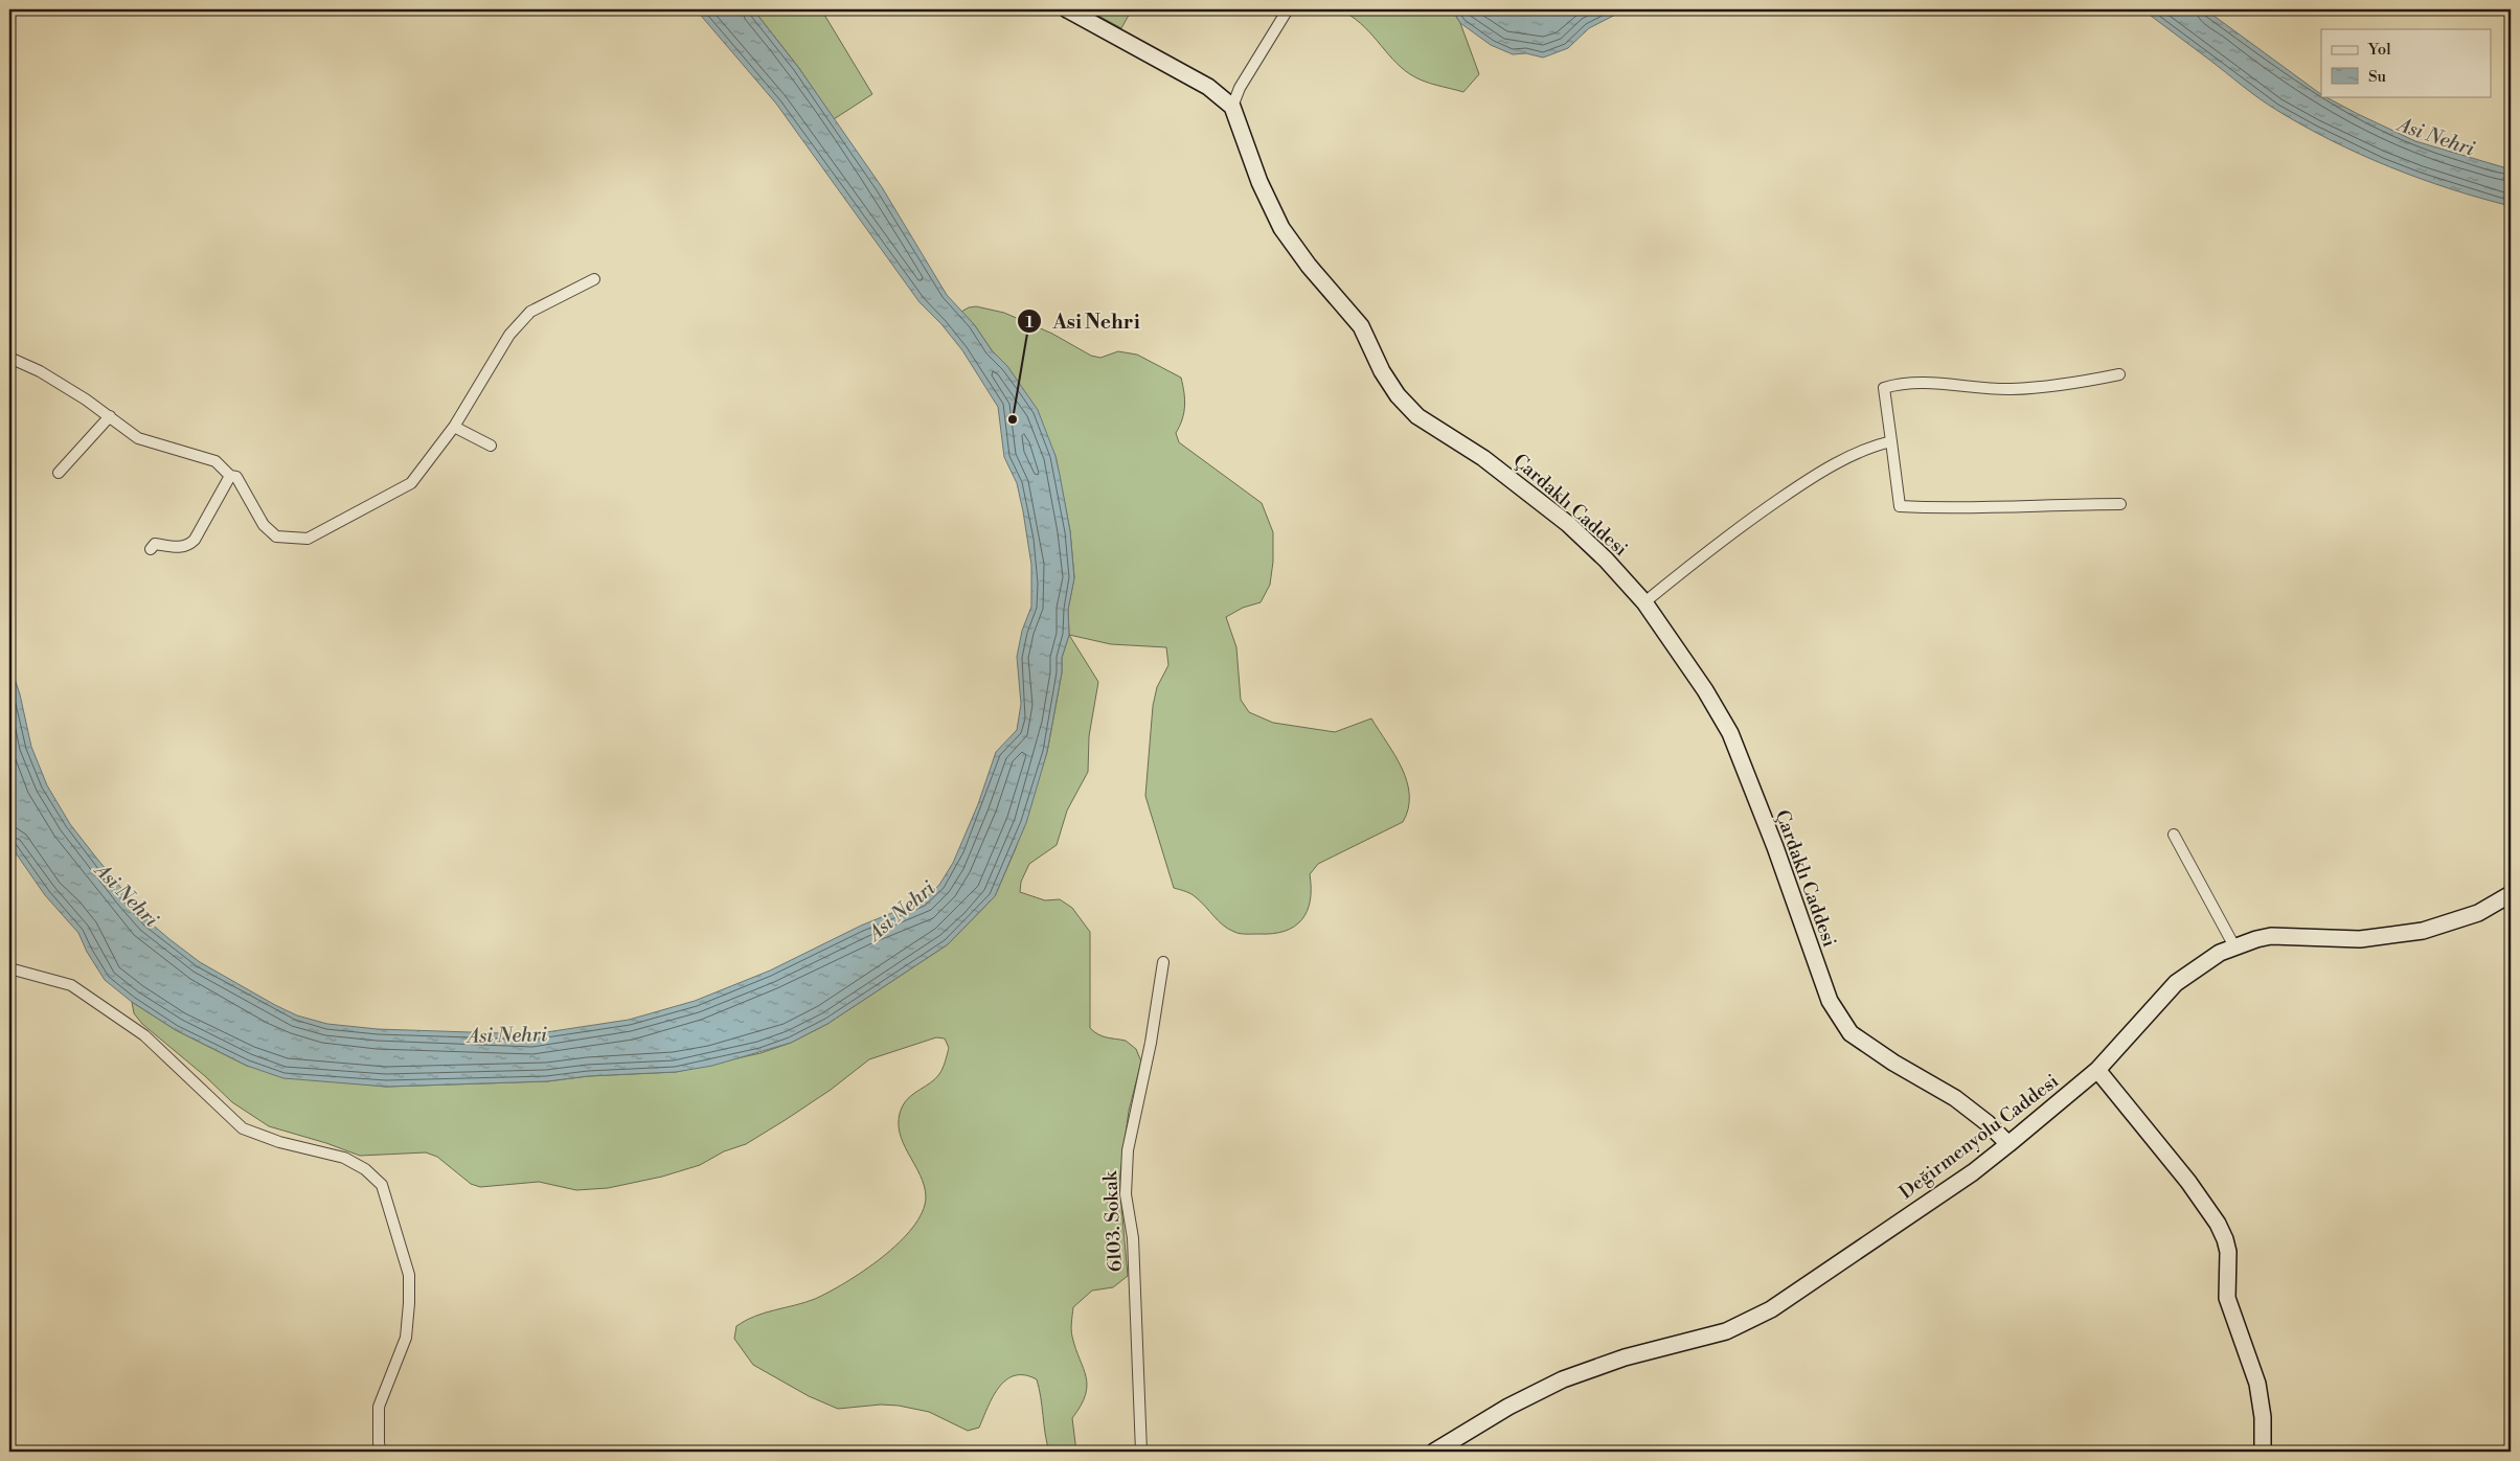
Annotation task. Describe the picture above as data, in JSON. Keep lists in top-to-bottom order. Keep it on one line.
{"streets":{"street":["Çardaklı Caddesi","Değirmenyolu Caddesi","6103. Sokak"]},"crossings":[["Çardaklı Caddesi","Değirmenyolu Caddesi"]],"water":["Asi Nehri"],"places":["Asi Nehri"],"legend":["Yol","Su"]}
